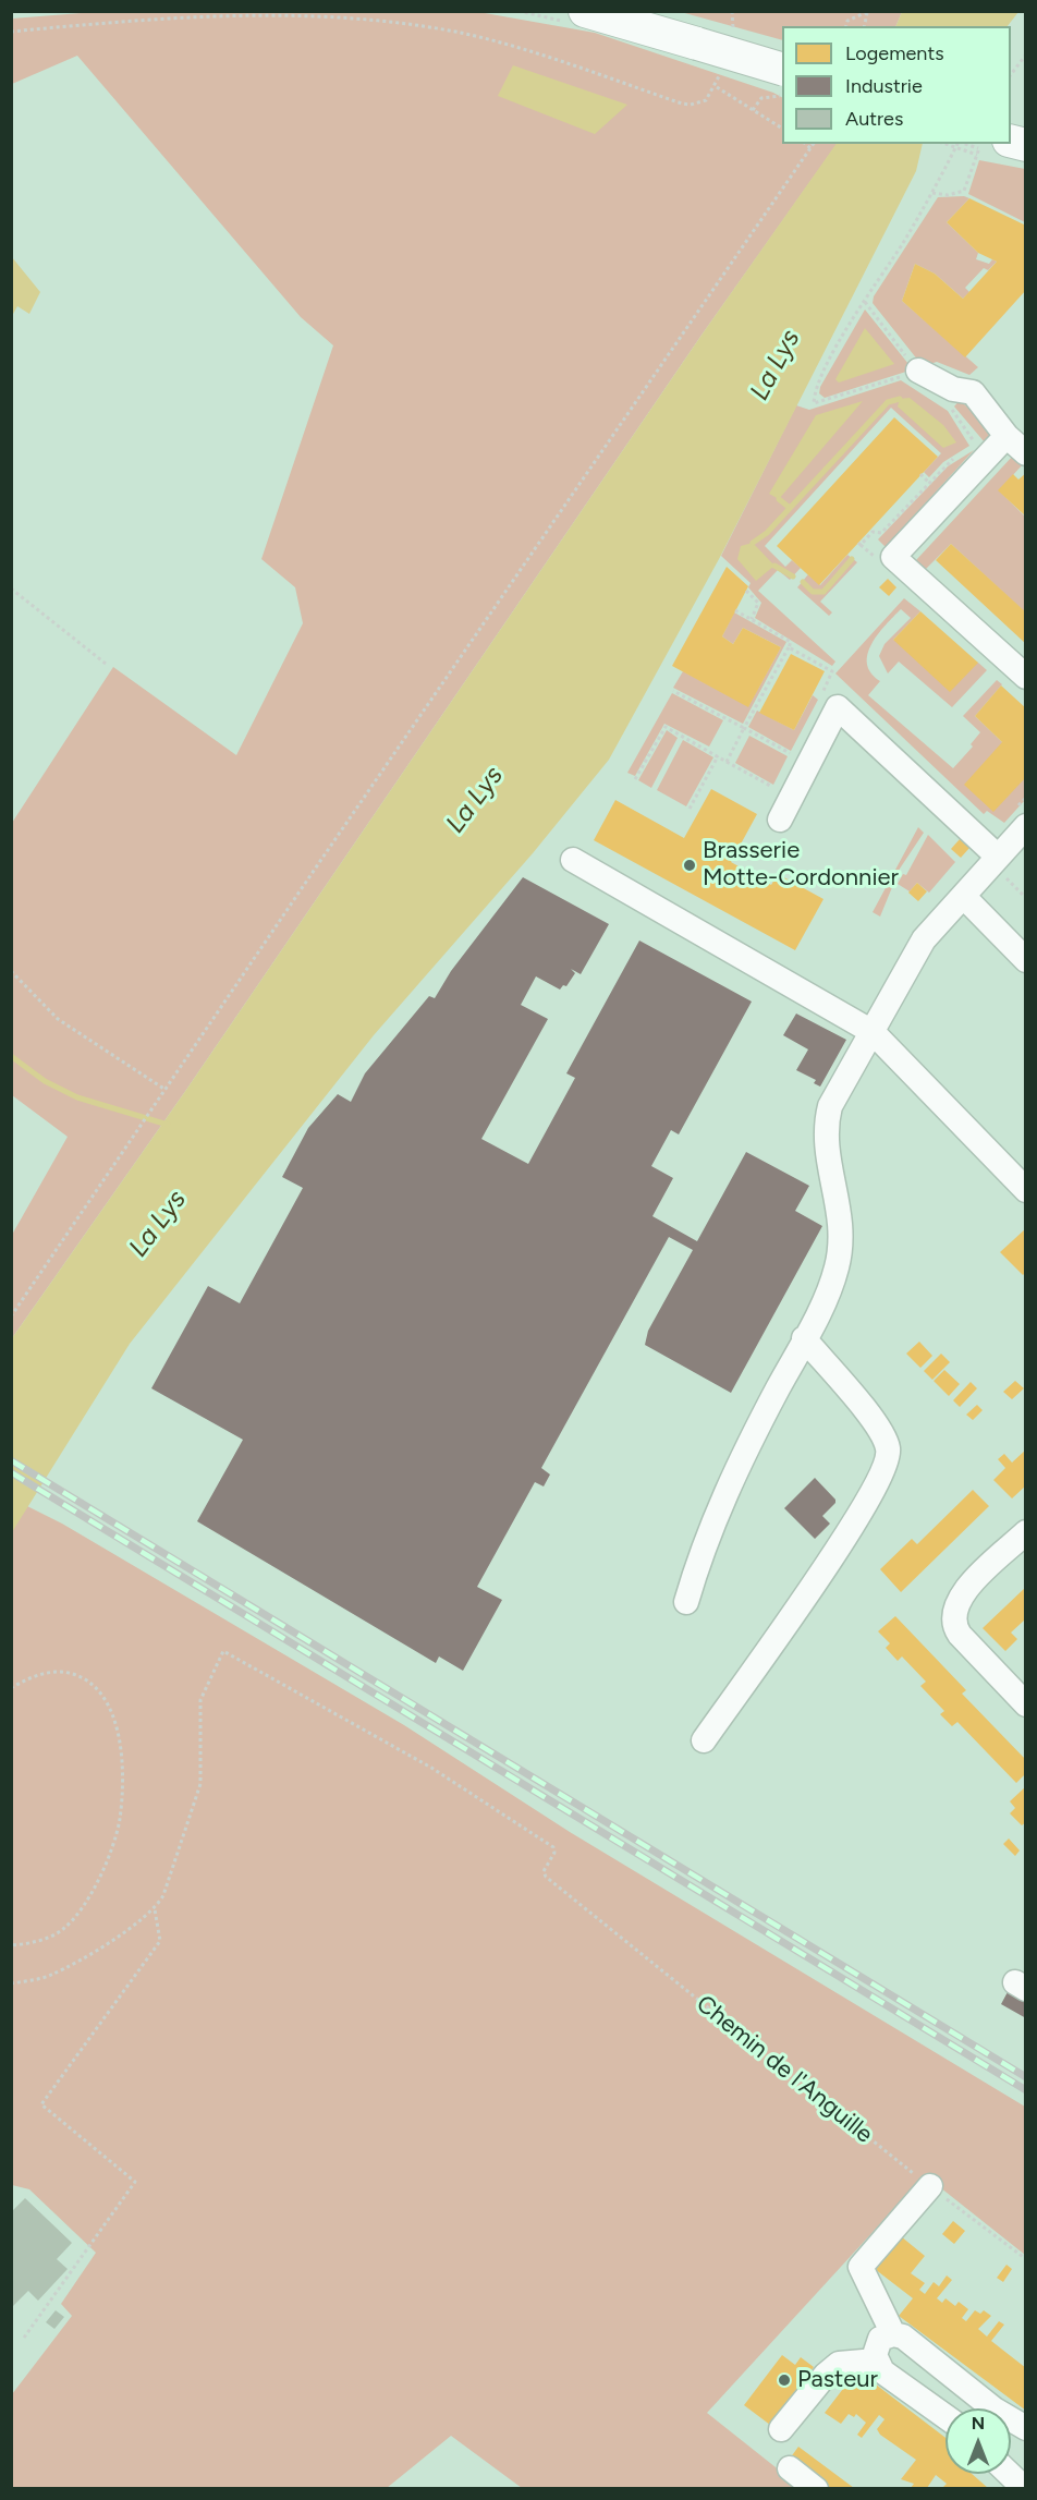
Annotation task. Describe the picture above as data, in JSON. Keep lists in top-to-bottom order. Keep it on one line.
{"streets":{"path":["Chemin de l'Anguille"]},"water":["La Lys"],"places":["Brasserie Motte-Cordonnier","Pasteur"],"legend":["Logements","Industrie","Autres"],"north":"top"}
